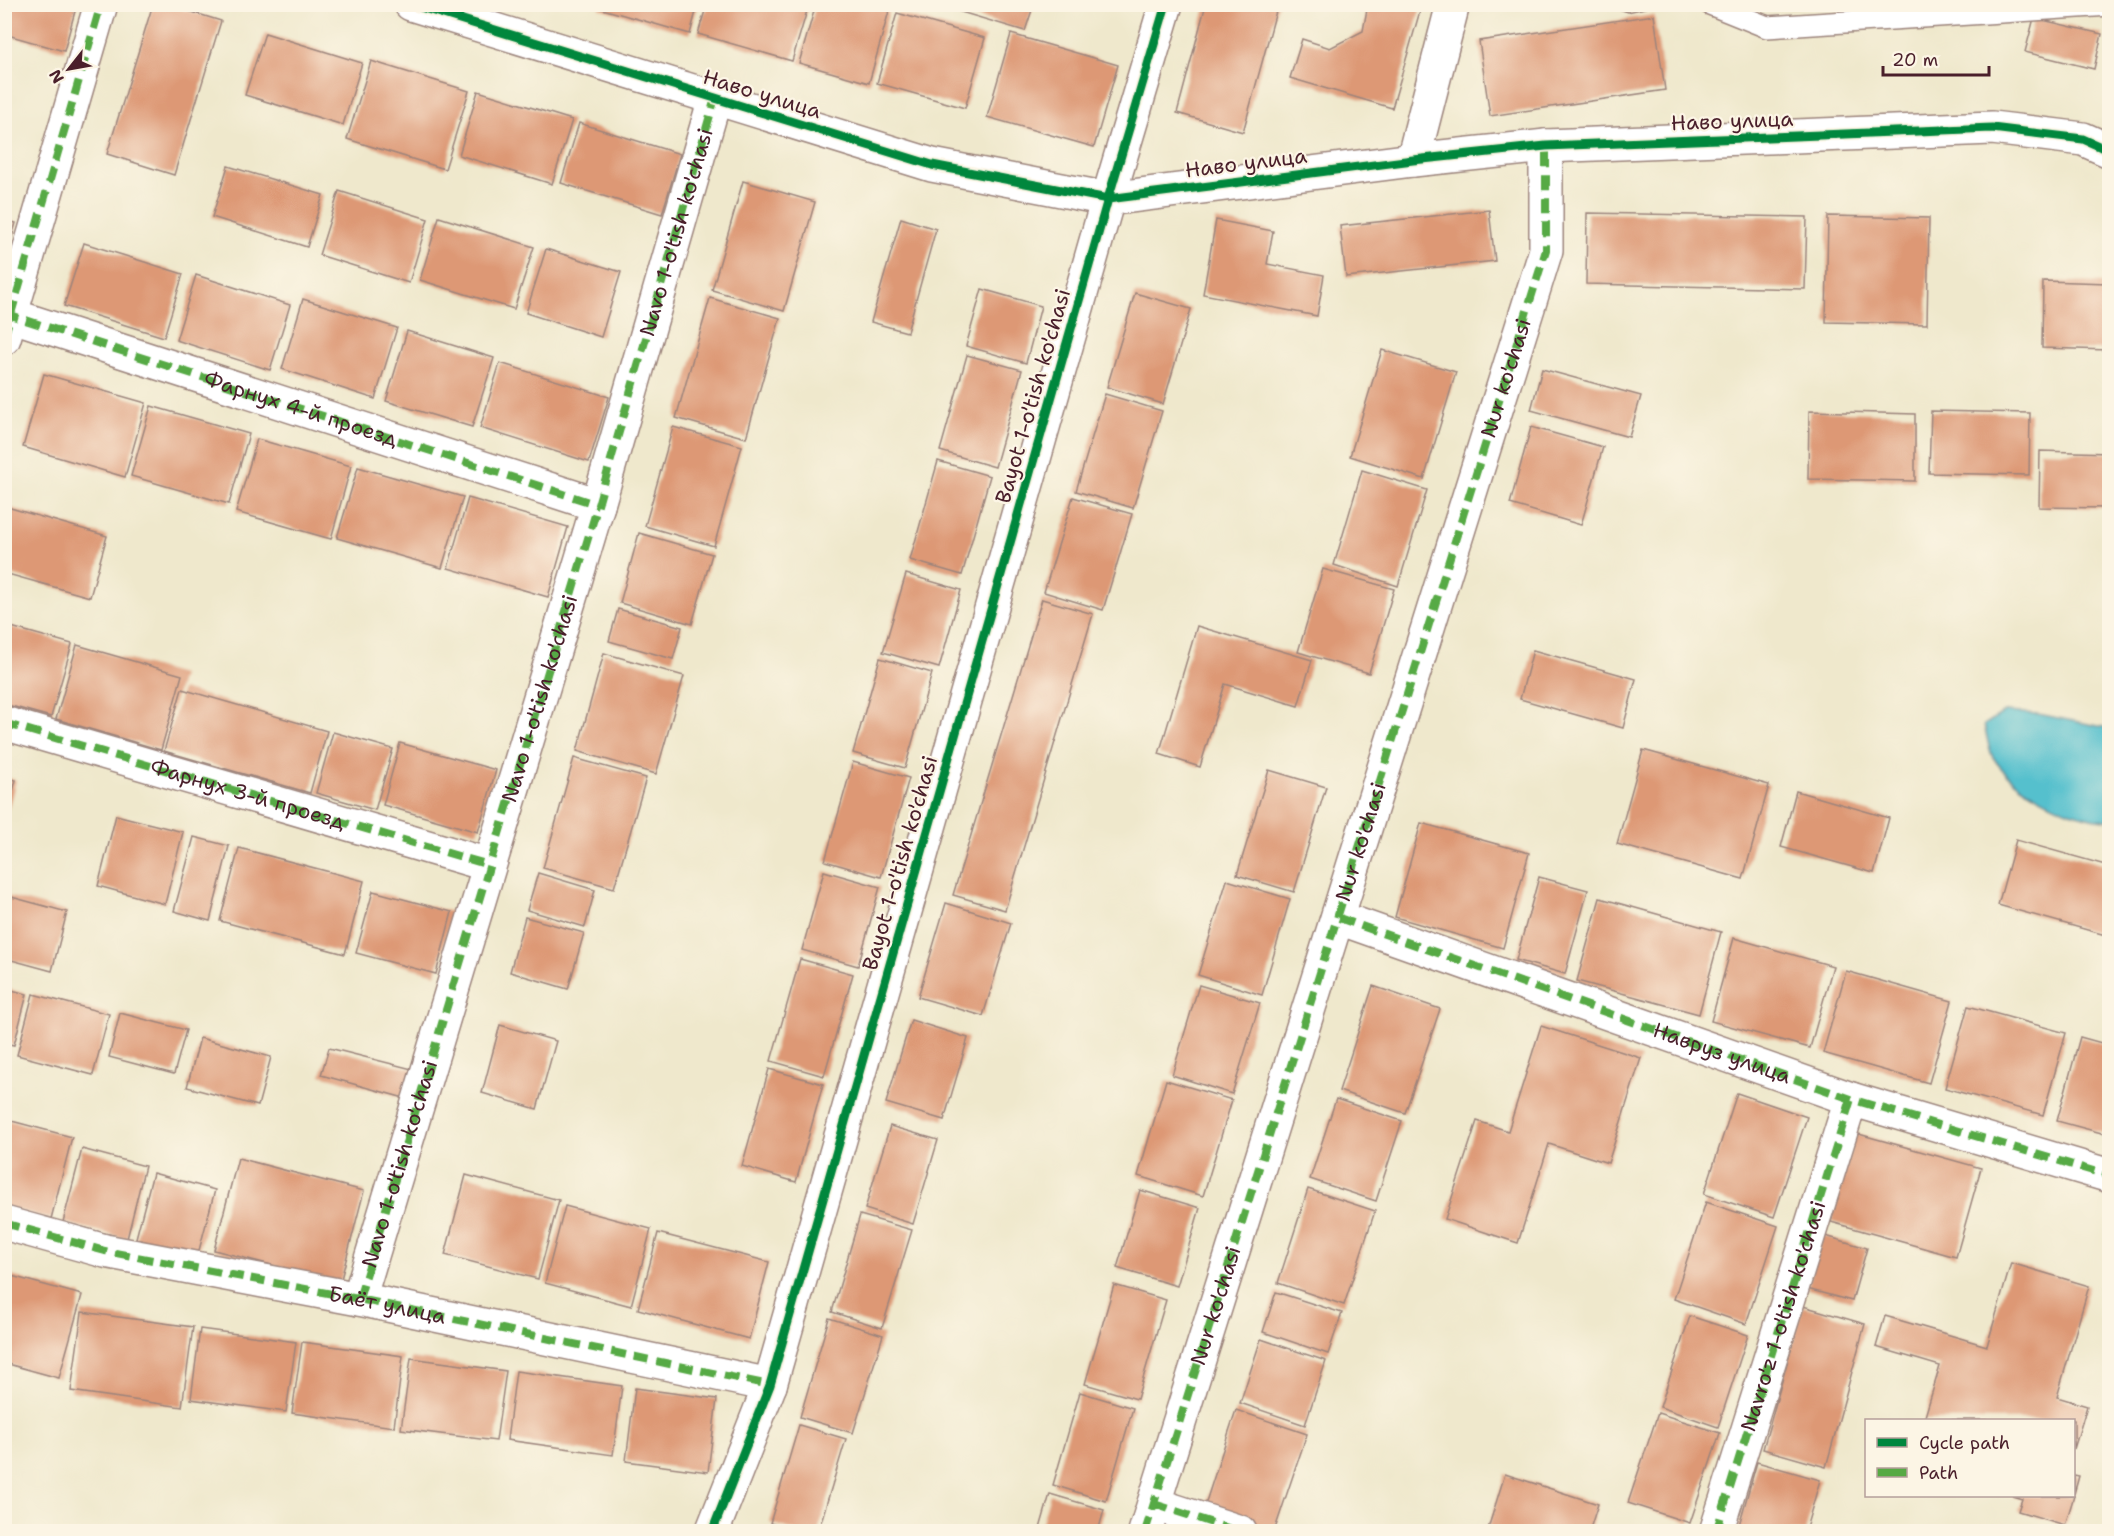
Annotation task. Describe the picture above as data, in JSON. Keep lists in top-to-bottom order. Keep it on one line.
{"streets":{"street":["Наво улица","Navo 1-o'tish ko'chasi","Nur ko'chasi","Bayot 1-o'tish ko'chasi","Фарнух 4-й проезд","Фарнух 3-й проезд","Навруз улица","Баёт улица","Navro'z 1-o'tish ko'chasi"]},"crossings":[["Наво улица","Navo 1-o'tish ko'chasi"],["Наво улица","Nur ko'chasi"],["Наво улица","Bayot 1-o'tish ko'chasi"],["Navo 1-o'tish ko'chasi","Фарнух 4-й проезд"],["Navo 1-o'tish ko'chasi","Фарнух 3-й проезд"],["Navo 1-o'tish ko'chasi","Баёт улица"],["Nur ko'chasi","Навруз улица"],["Bayot 1-o'tish ko'chasi","Баёт улица"],["Навруз улица","Navro'z 1-o'tish ko'chasi"]],"legend":["Cycle path","Path"],"scale_bar":"20 m","north":"bottom left"}
